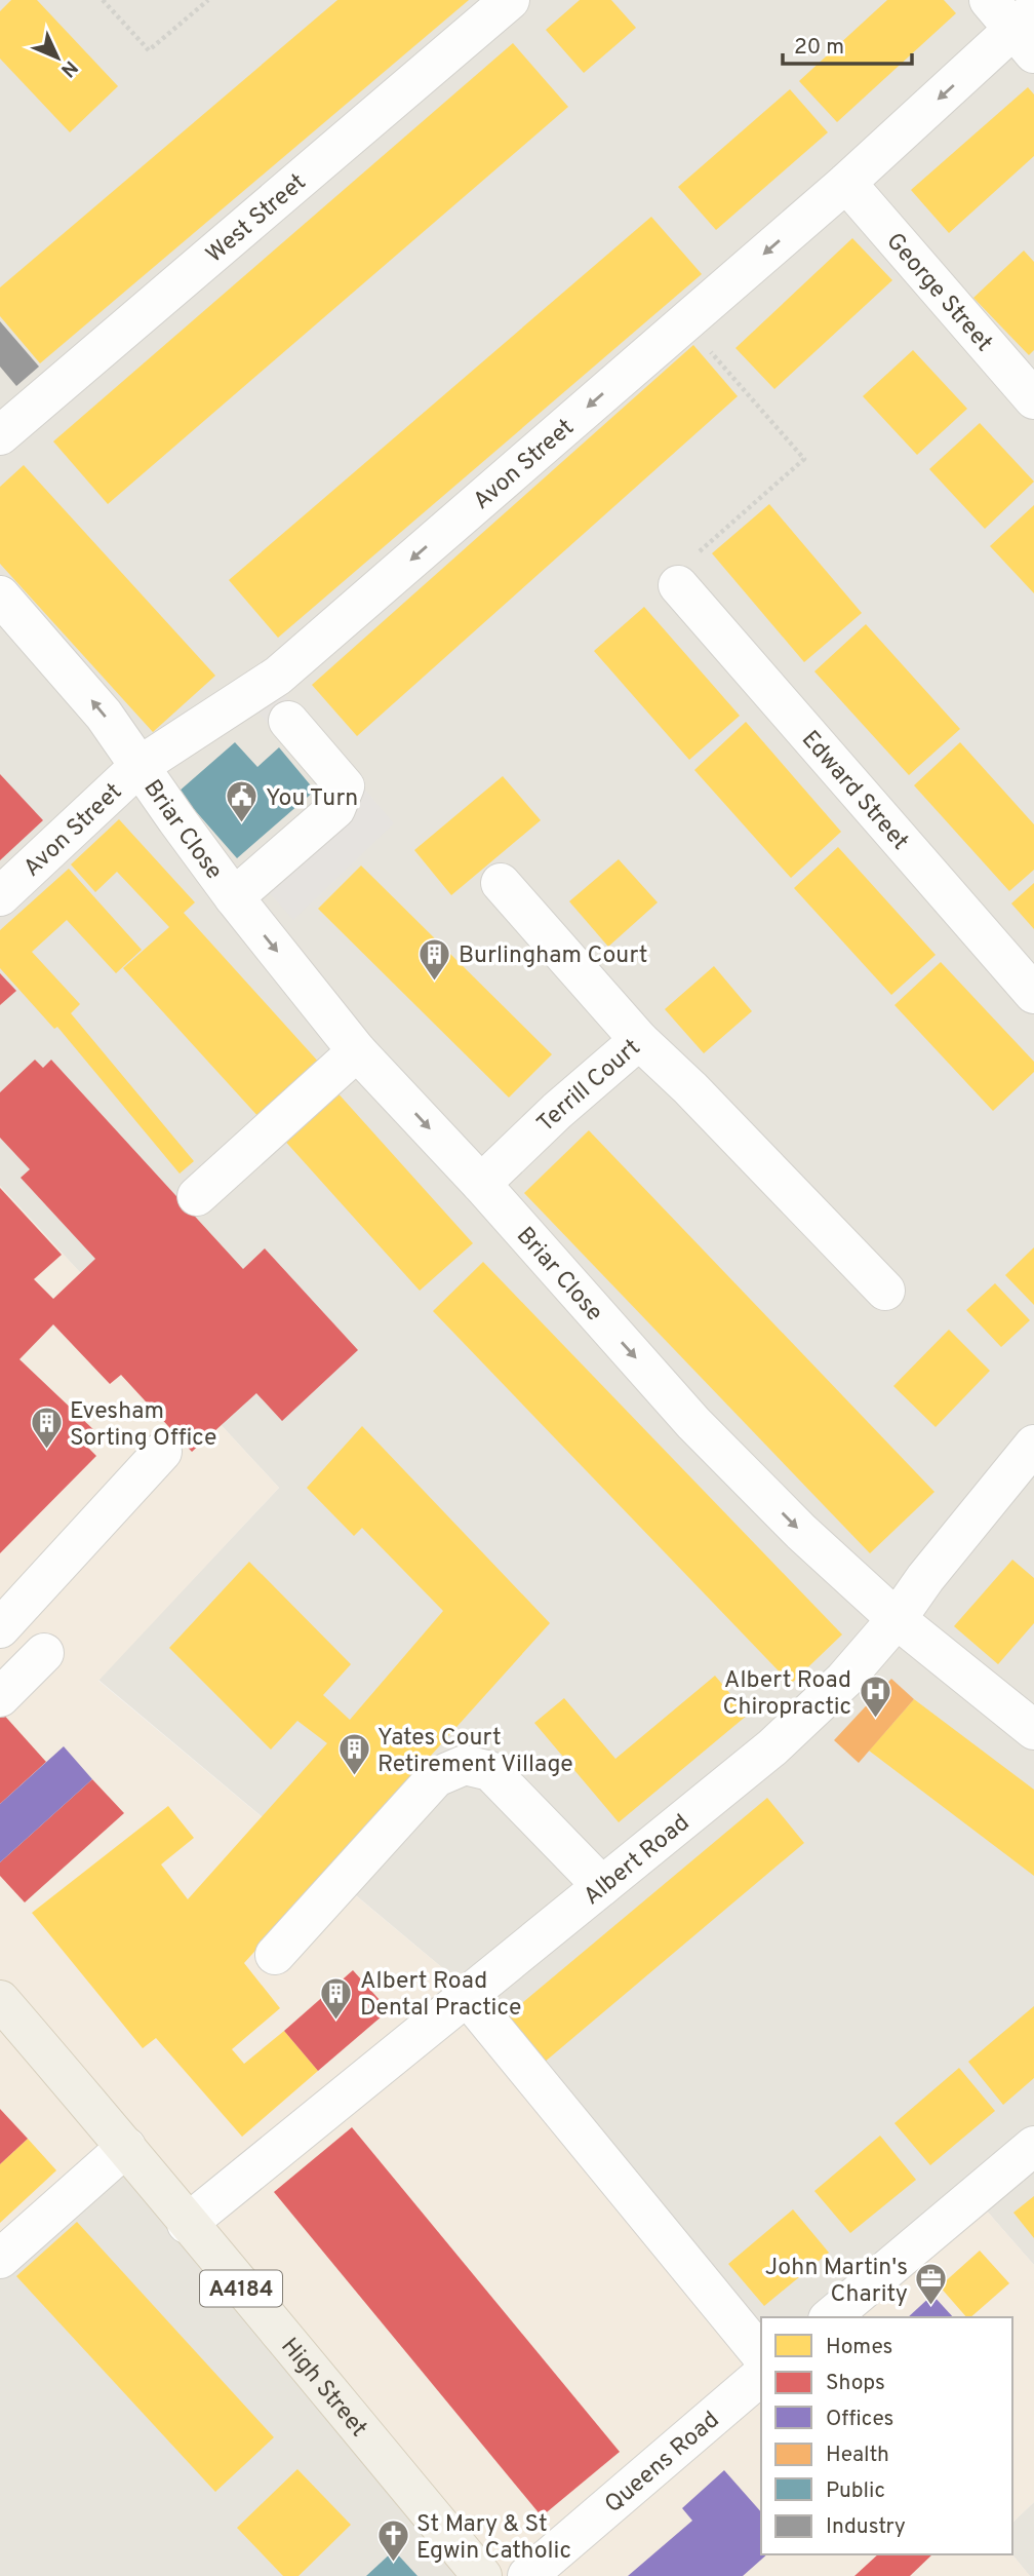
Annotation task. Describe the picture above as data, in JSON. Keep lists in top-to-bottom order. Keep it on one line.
{"streets":{"main road":["A4184","High Street"],"street":["West Street","George Street","Avon Street","Edward Street","Briar Close","Terrill Court","Albert Road","Queens Road"]},"crossings":[["George Street","Avon Street"],["Avon Street","Briar Close"],["Briar Close","Terrill Court"],["Briar Close","Albert Road"],["Albert Road","High Street"]],"one_way":["Avon Street"],"places":{"public building":["You Turn"],"building":["Burlingham Court","Evesham Sorting Office","Yates Court Retirement Village","Albert Road Dental Practice"],"hospital":["Albert Road Chiropractic"],"office":["John Martin's Charity"],"church":["St Mary & St Egwin Catholic"]},"legend":["Homes","Shops","Offices","Health","Public","Industry"],"scale_bar":"20 m","north":"bottom right"}
